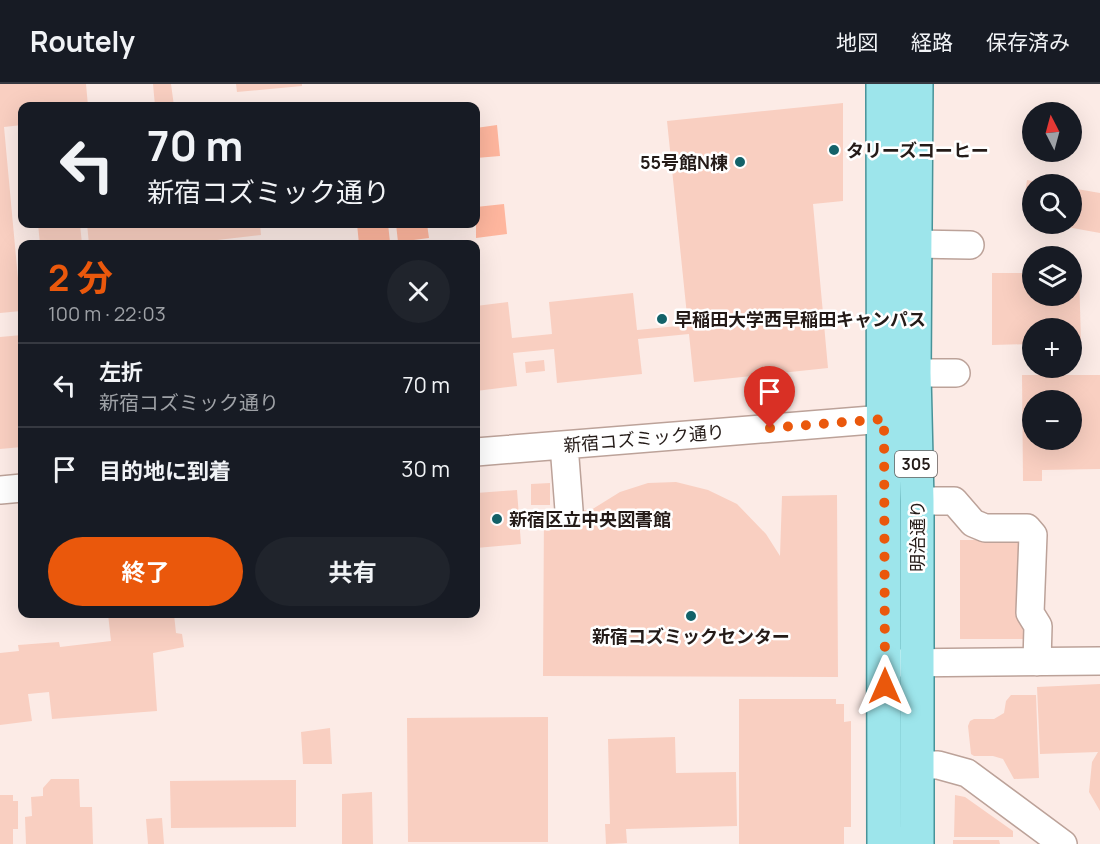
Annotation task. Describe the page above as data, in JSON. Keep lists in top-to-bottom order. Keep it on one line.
{"streets":{"main road":["305","明治通り"],"street":["新宿コズミック通り"]},"crossings":[["新宿コズミック通り","明治通り"]],"places":["タリーズコーヒー","55号館N棟","早稲田大学西早稲田キャンパス","新宿区立中央図書館","新宿コズミックセンター"],"north":"top","page":{"header":"Routely","nav":["地図","経路","保存済み"],"map_buttons":["+","−"],"turn":["70 m","新宿コズミック通り"],"heading":["2 分","100 m · 22:03"],"list":[{"name":"左折","note":"新宿コズミック通り","value":"70 m"},{"name":"目的地に到着","value":"30 m"}],"buttons":["終了","共有"]}}
